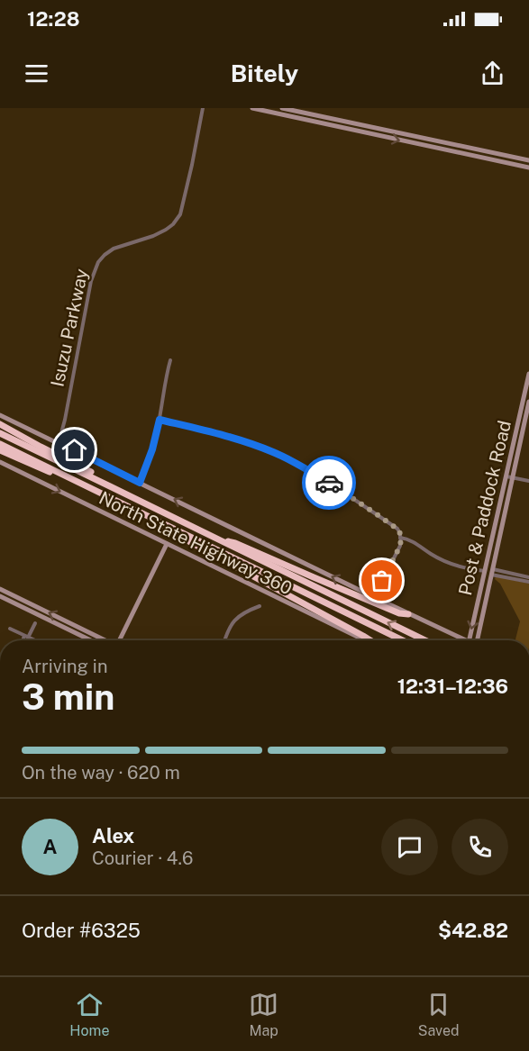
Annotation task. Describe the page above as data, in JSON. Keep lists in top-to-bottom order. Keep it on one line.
{"streets":{"street":["Isuzu Parkway","Post & Paddock Road","North State Highway 360"]},"crossings":[["Isuzu Parkway","North State Highway 360"]],"page":{"status":"12:28","header":"Bitely","heading":["3 min","Arriving in","12:31–12:36"],"panel":["Alex","Courier · 4.6","Order #6325","$42.82"],"bar":"On the way · 620 m","round":"A","tabs":["Home","Map","Saved"]}}
